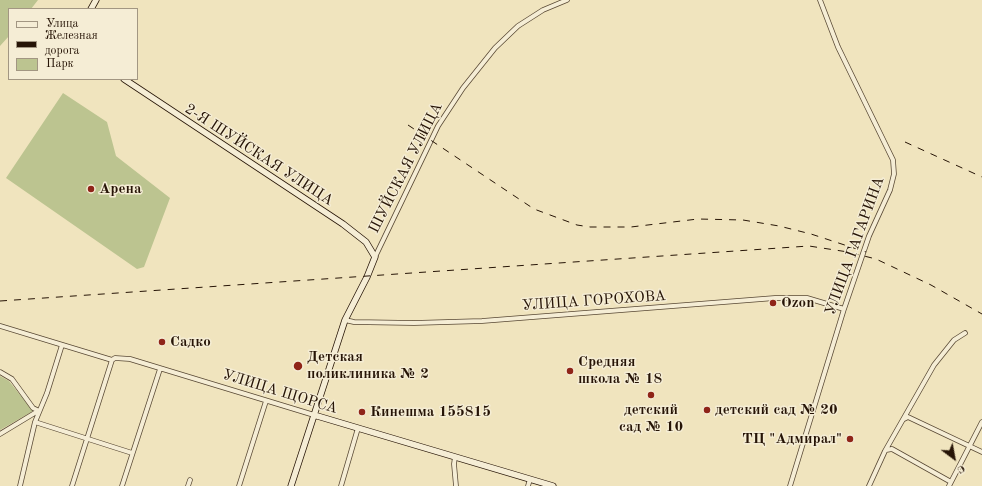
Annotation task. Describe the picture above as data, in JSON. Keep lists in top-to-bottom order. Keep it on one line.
{"streets":{"street":["2-Я ШУЙСКАЯ УЛИЦА","ШУЙСКАЯ УЛИЦА","УЛИЦА ГАГАРИНА","УЛИЦА ГОРОХОВА","УЛИЦА ЩОРСА"]},"crossings":[["2-Я ШУЙСКАЯ УЛИЦА","ШУЙСКАЯ УЛИЦА"],["УЛИЦА ГАГАРИНА","УЛИЦА ГОРОХОВА"]],"places":["Арена","Ozon","Садко","Детская поликлиника № 2","Средняя школа № 18","детский сад № 10","детский сад № 20","Кинешма 155815","ТЦ \"Адмирал\""],"legend":["Улица","Железная дорога","Парк"],"north":"bottom right"}
